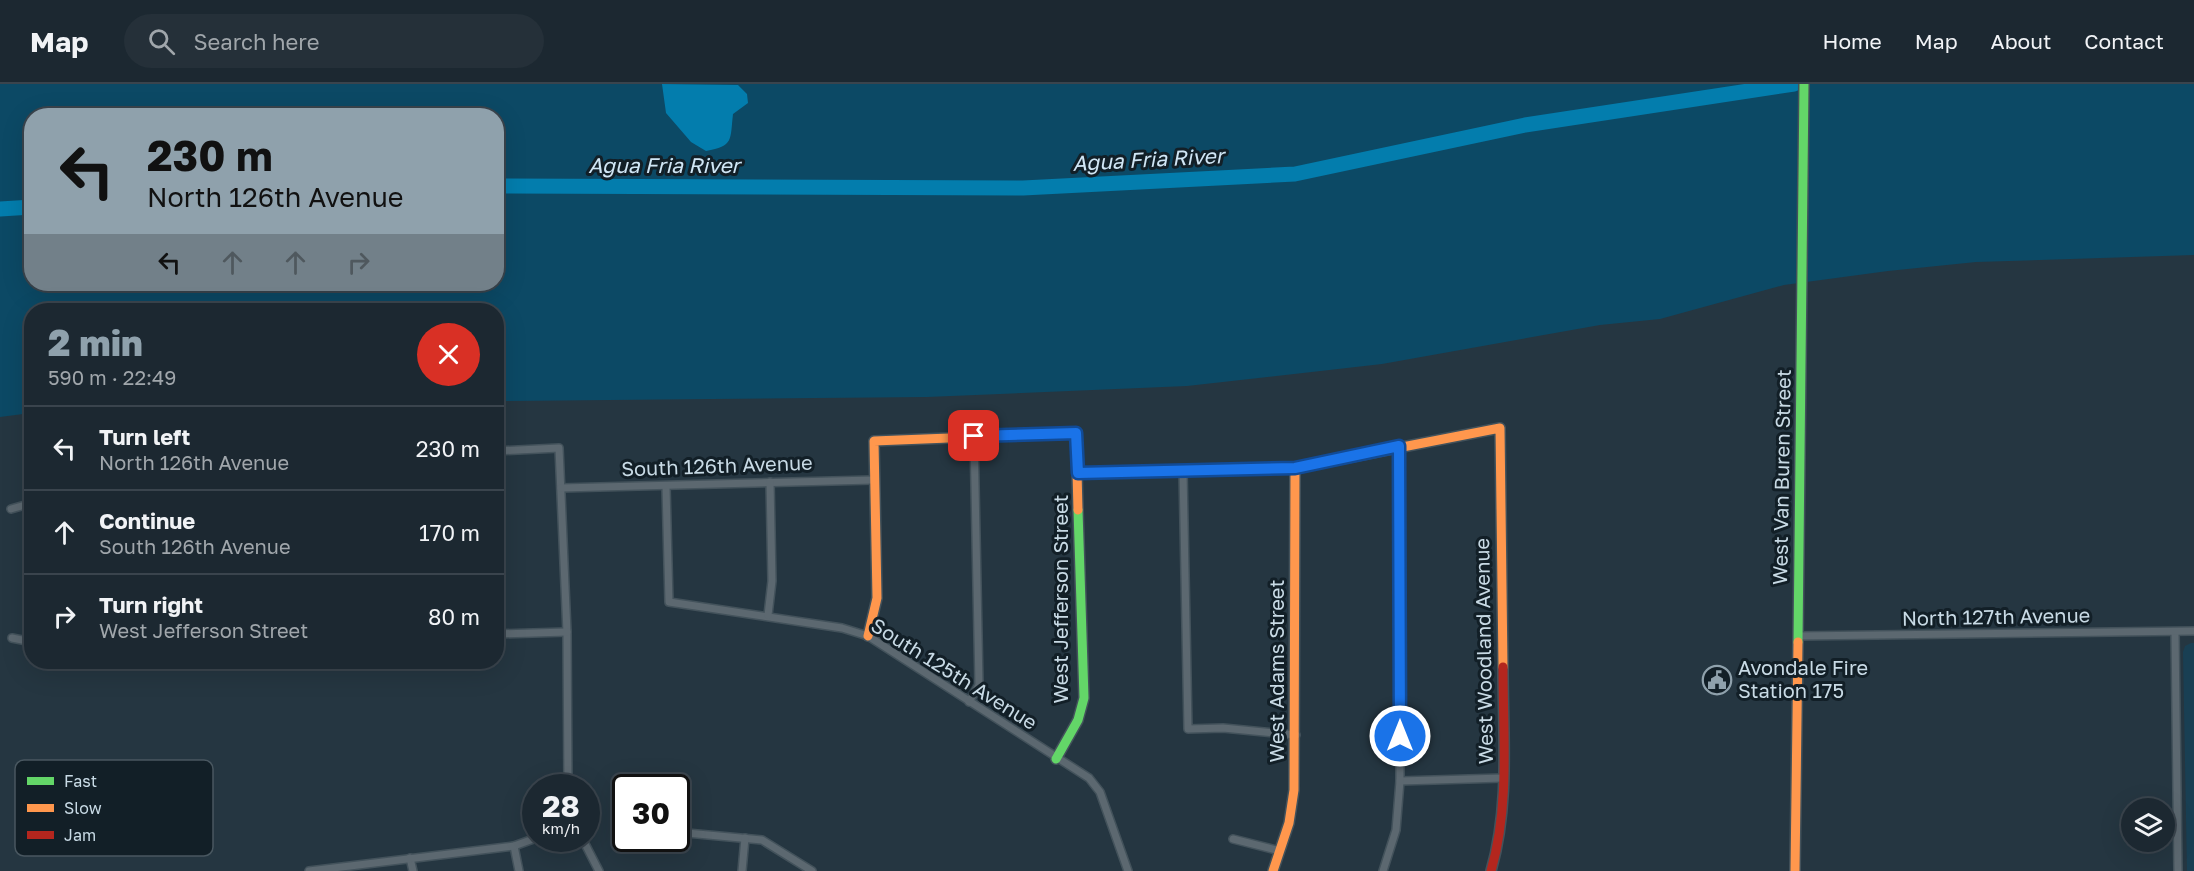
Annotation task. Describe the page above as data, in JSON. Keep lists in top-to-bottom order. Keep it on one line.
{"streets":{"street":["South 126th Avenue","West Van Buren Street","West Jefferson Street","North 127th Avenue","West Woodland Avenue","West Adams Street","South 125th Avenue"]},"crossings":[["South 126th Avenue","South 125th Avenue"],["West Van Buren Street","North 127th Avenue"],["West Jefferson Street","South 125th Avenue"]],"water":["Agua Fria River"],"places":{"public building":["Avondale Fire Station 175"]},"legend":["Fast","Slow","Jam"],"page":{"header":"Map","search":"Search here","nav":["Home","Map","About","Contact"],"turn":["230 m","North 126th Avenue"],"heading":["2 min","590 m · 22:49"],"list":[{"name":"Turn left","note":"North 126th Avenue","value":"230 m"},{"name":"Continue","note":"South 126th Avenue","value":"170 m"},{"name":"Turn right","note":"West Jefferson Street","value":"80 m"}],"speed":"28 km/h","limit":"30"}}
